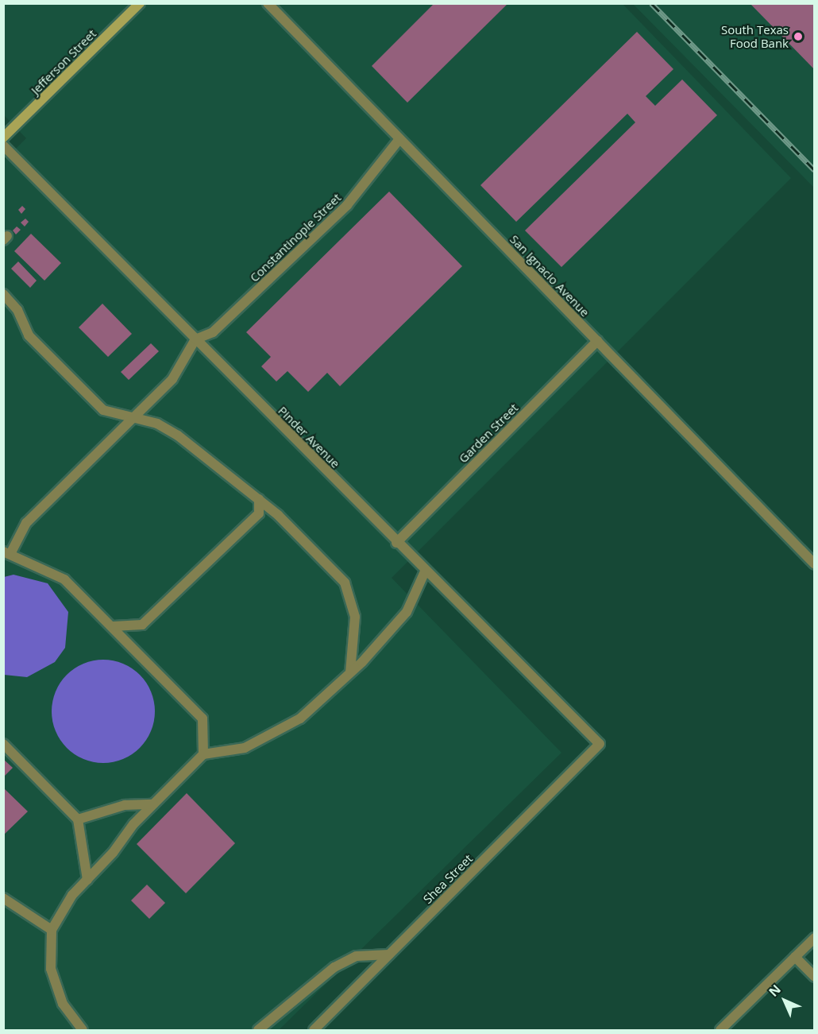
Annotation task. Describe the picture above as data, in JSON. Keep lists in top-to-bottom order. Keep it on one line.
{"streets":{"main road":["Jefferson Street"],"street":["Constantinople Street","San Ignacio Avenue","Garden Street","Pinder Avenue","Shea Street"]},"crossings":[["Constantinople Street","San Ignacio Avenue"],["Constantinople Street","Pinder Avenue"],["San Ignacio Avenue","Garden Street"],["Garden Street","Pinder Avenue"],["Pinder Avenue","Shea Street"]],"places":["South Texas Food Bank"],"north":"top left"}
